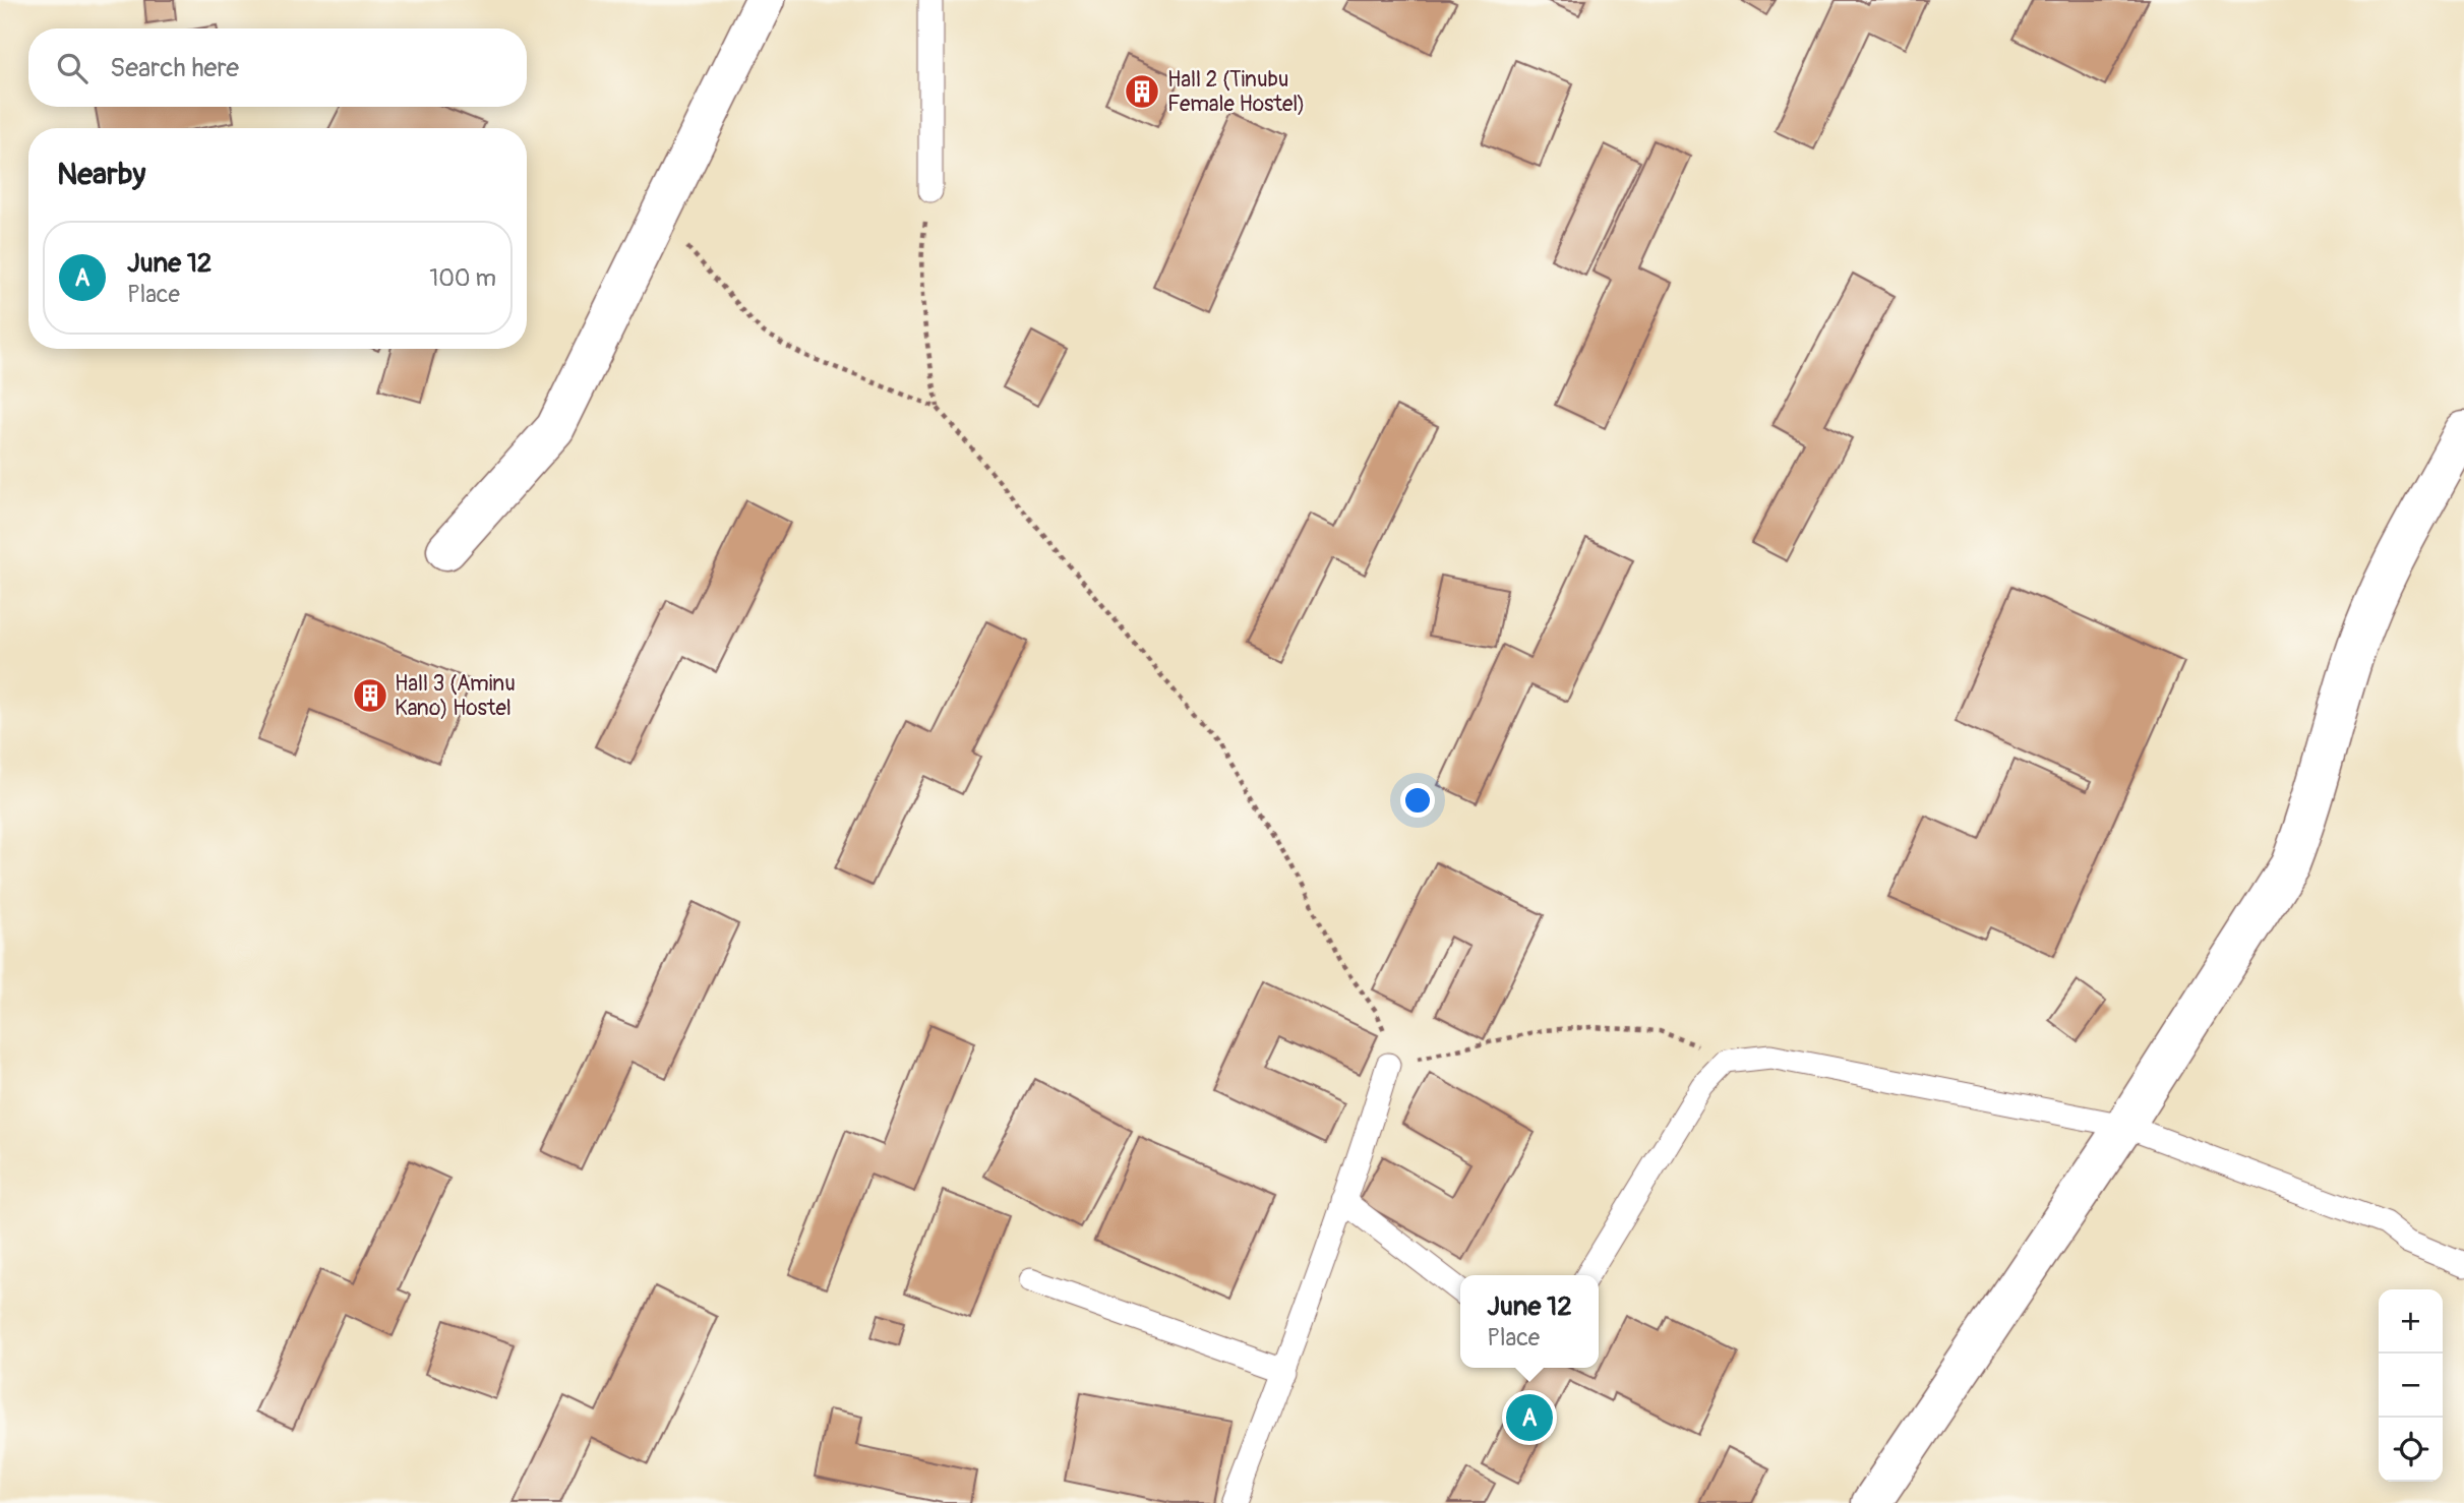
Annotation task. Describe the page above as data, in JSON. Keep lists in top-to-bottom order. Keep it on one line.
{"places":{"building":["Hall 2 (Tinubu Female Hostel)","Hall 3 (Aminu Kano) Hostel"]},"page":{"search":"Search here","heading":"Nearby","list":[{"mark":"A","name":"June 12","note":"Place","value":"100 m"}],"popup":["June 12","Place"],"map_buttons":["+","−"],"pins":"A"}}
